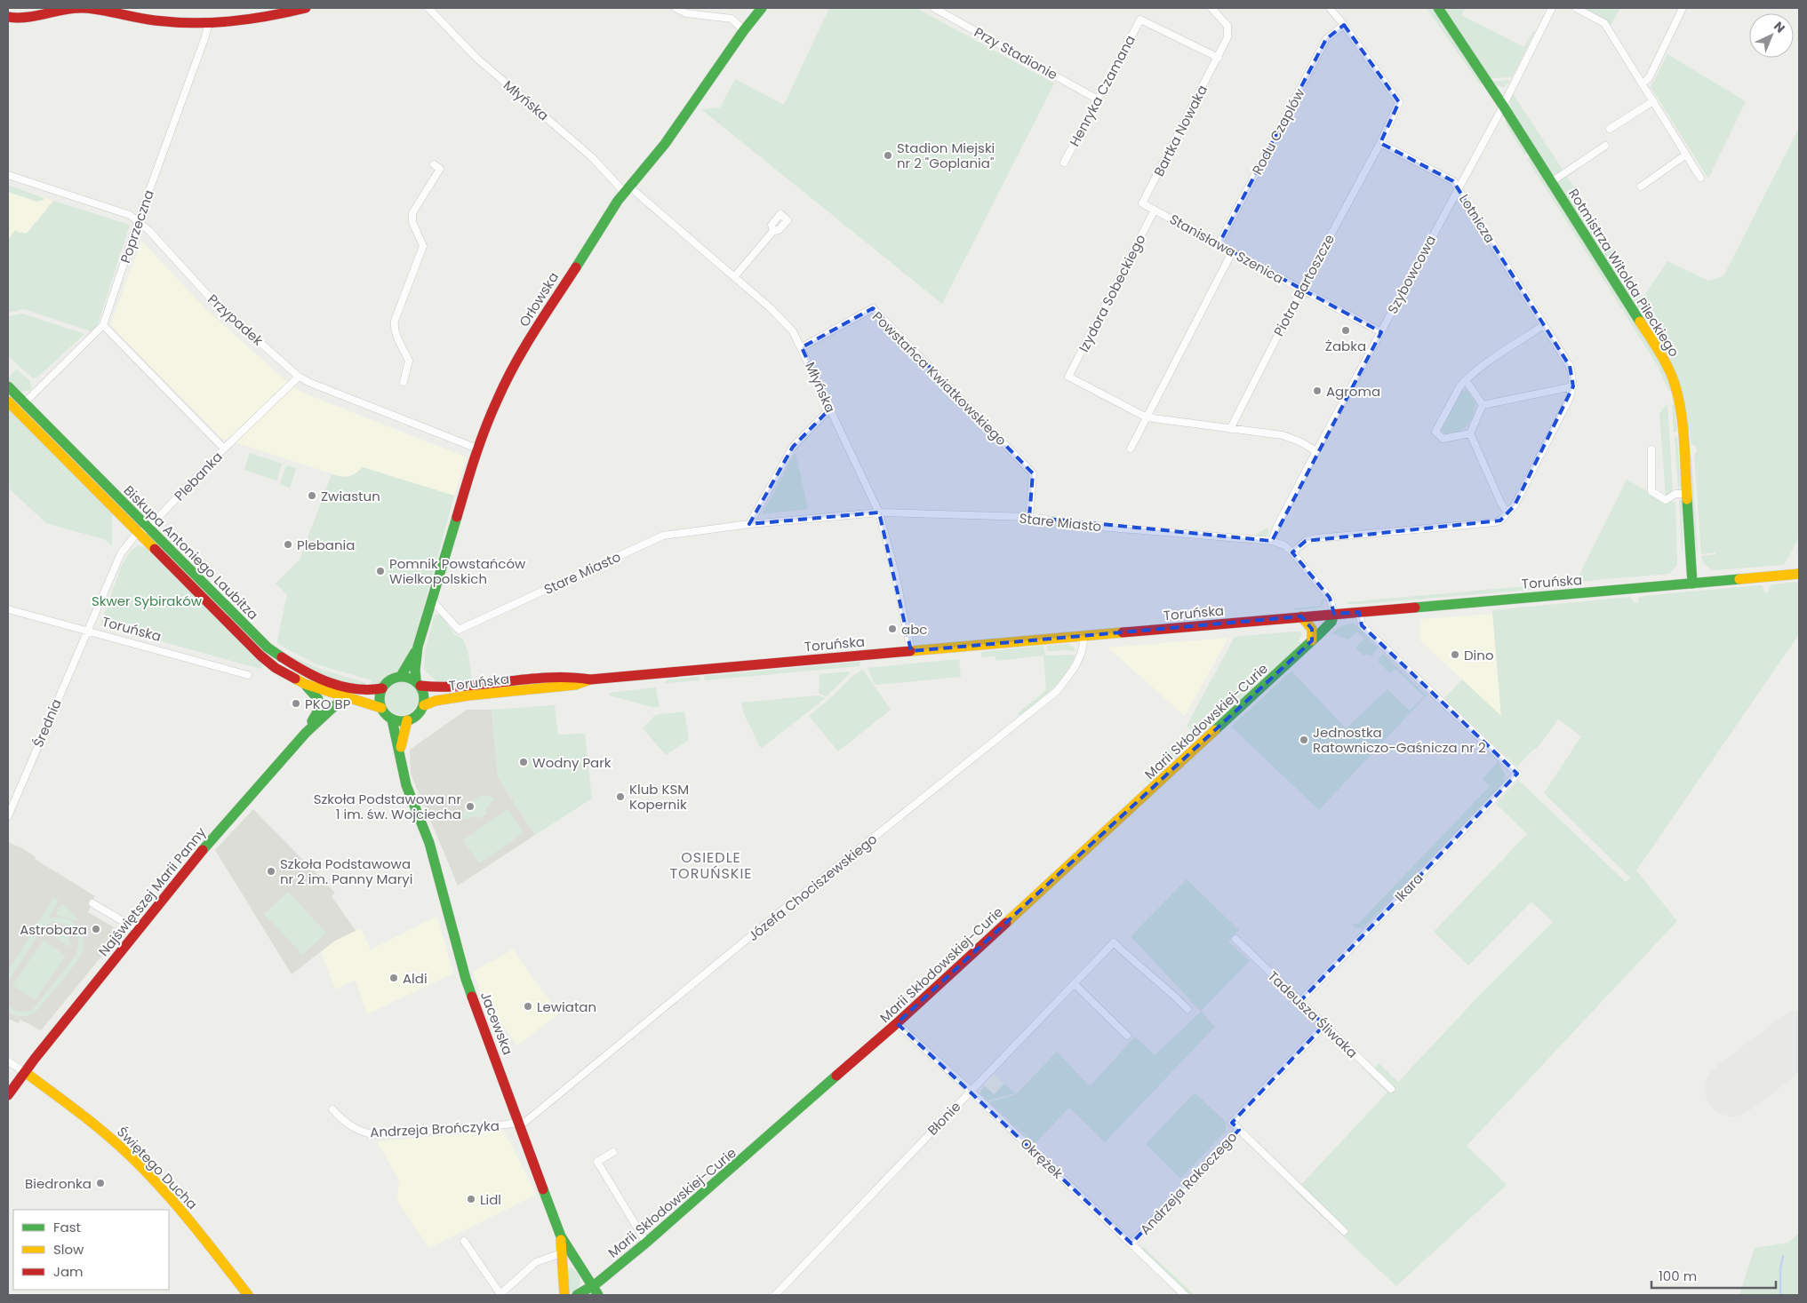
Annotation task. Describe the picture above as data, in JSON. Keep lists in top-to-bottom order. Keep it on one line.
{"streets":{"street":["Przy Stadionie","Henryka Czamana","Młyńska","Bartka Nowaka","Rodu Czaplów","Lotnicza","Poprzeczna","Stanisława Szenica","Rotmistrza Witolda Pileckiego","Szybowcowa","Piotra Bartoszcze","Izydora Sobeckiego","Orłowska","Przypadek","Powstańca Kwiatkowskiego","Plebanka","Stare Miasto","Biskupa Antoniego Laubitza","Toruńska","Marii Skłodowskiej-Curie","Średnia","Józefa Chociszewskiego","Ikara","Najświętszej Marii Panny","Tadeusza Śliwaka","Jacewska","Błonie","Andrzeja Brończyka","Okrężek","Świętego Ducha","Andrzeja Rakoczego"]},"crossings":[["Przy Stadionie","Henryka Czamana"],["Henryka Czamana","Bartka Nowaka"],["Młyńska","Orłowska"],["Młyńska","Powstańca Kwiatkowskiego"],["Młyńska","Stare Miasto"],["Młyńska","Toruńska"],["Bartka Nowaka","Stanisława Szenica"],["Rodu Czaplów","Stanisława Szenica"],["Rodu Czaplów","Piotra Bartoszcze"],["Lotnicza","Szybowcowa"],["Lotnicza","Piotra Bartoszcze"],["Poprzeczna","Przypadek"],["Poprzeczna","Biskupa Antoniego Laubitza"],["Stanisława Szenica","Szybowcowa"],["Stanisława Szenica","Piotra Bartoszcze"],["Stanisława Szenica","Izydora Sobeckiego"],["Rotmistrza Witolda Pileckiego","Szybowcowa"],["Rotmistrza Witolda Pileckiego","Toruńska"],["Szybowcowa","Stare Miasto"],["Orłowska","Przypadek"],["Orłowska","Stare Miasto"],["Orłowska","Biskupa Antoniego Laubitza"],["Orłowska","Toruńska"],["Orłowska","Jacewska"],["Przypadek","Plebanka"],["Powstańca Kwiatkowskiego","Stare Miasto"],["Plebanka","Biskupa Antoniego Laubitza"],["Plebanka","Toruńska"],["Plebanka","Średnia"],["Stare Miasto","Toruńska"],["Stare Miasto","Marii Skłodowskiej-Curie"],["Biskupa Antoniego Laubitza","Toruńska"],["Biskupa Antoniego Laubitza","Najświętszej Marii Panny"],["Biskupa Antoniego Laubitza","Jacewska"],["Toruńska","Marii Skłodowskiej-Curie"],["Toruńska","Średnia"],["Toruńska","Józefa Chociszewskiego"],["Toruńska","Ikara"],["Toruńska","Jacewska"],["Marii Skłodowskiej-Curie","Jacewska"],["Marii Skłodowskiej-Curie","Okrężek"],["Józefa Chociszewskiego","Jacewska"],["Józefa Chociszewskiego","Andrzeja Brończyka"],["Ikara","Tadeusza Śliwaka"],["Najświętszej Marii Panny","Świętego Ducha"],["Tadeusza Śliwaka","Andrzeja Rakoczego"],["Jacewska","Andrzeja Brończyka"],["Błonie","Okrężek"],["Okrężek","Andrzeja Rakoczego"]],"districts":["OSIEDLE TORUŃSKIE"],"parks":["Skwer Sybiraków"],"places":["Stadion Miejski nr 2 \"Goplania\"","Żabka","Agroma","Zwiastun","Plebania","Pomnik Powstańców Wielkopolskich","abc","Dino","PKO BP","Jednostka Ratowniczo-Gaśnicza nr 2","Wodny Park","Klub KSM Kopernik","Szkoła Podstawowa nr 1 im. św. Wojciecha","Szkoła Podstawowa nr 2 im. Panny Maryi","Astrobaza","Aldi","Lewiatan","Biedronka","Lidl"],"legend":["Fast","Slow","Jam"],"scale_bar":"100 m","north":"top right"}
